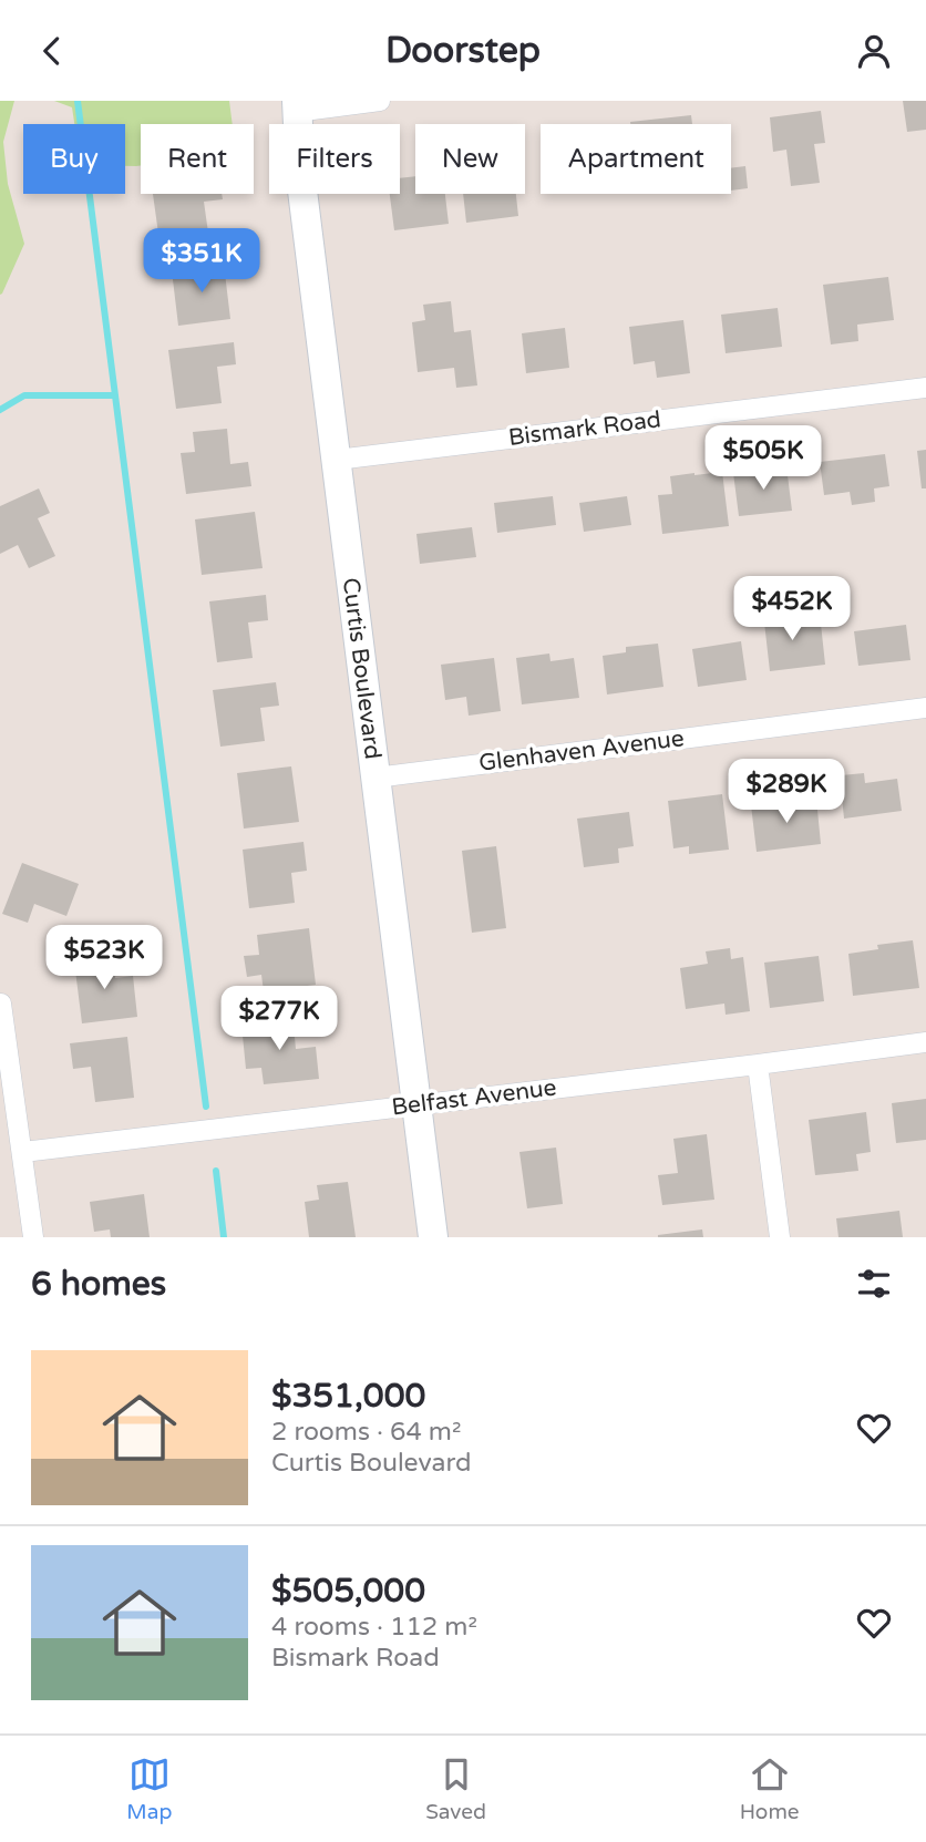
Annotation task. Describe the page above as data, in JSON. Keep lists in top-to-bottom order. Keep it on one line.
{"streets":{"street":["Bismark Road","Curtis Boulevard","Glenhaven Avenue","Belfast Avenue"]},"crossings":[["Bismark Road","Curtis Boulevard"],["Curtis Boulevard","Glenhaven Avenue"],["Curtis Boulevard","Belfast Avenue"]],"page":{"header":"Doorstep","chip":["Buy","Rent","Filters","New","Apartment"],"price":["$351K","$505K","$452K","$289K","$523K","$277K"],"heading":"6 homes","list":[{"name":"$351,000","note":"2 rooms · 64 m² · Curtis Boulevard"},{"name":"$505,000","note":"4 rooms · 112 m² · Bismark Road"}],"tabs":["Map","Saved","Home"]}}
